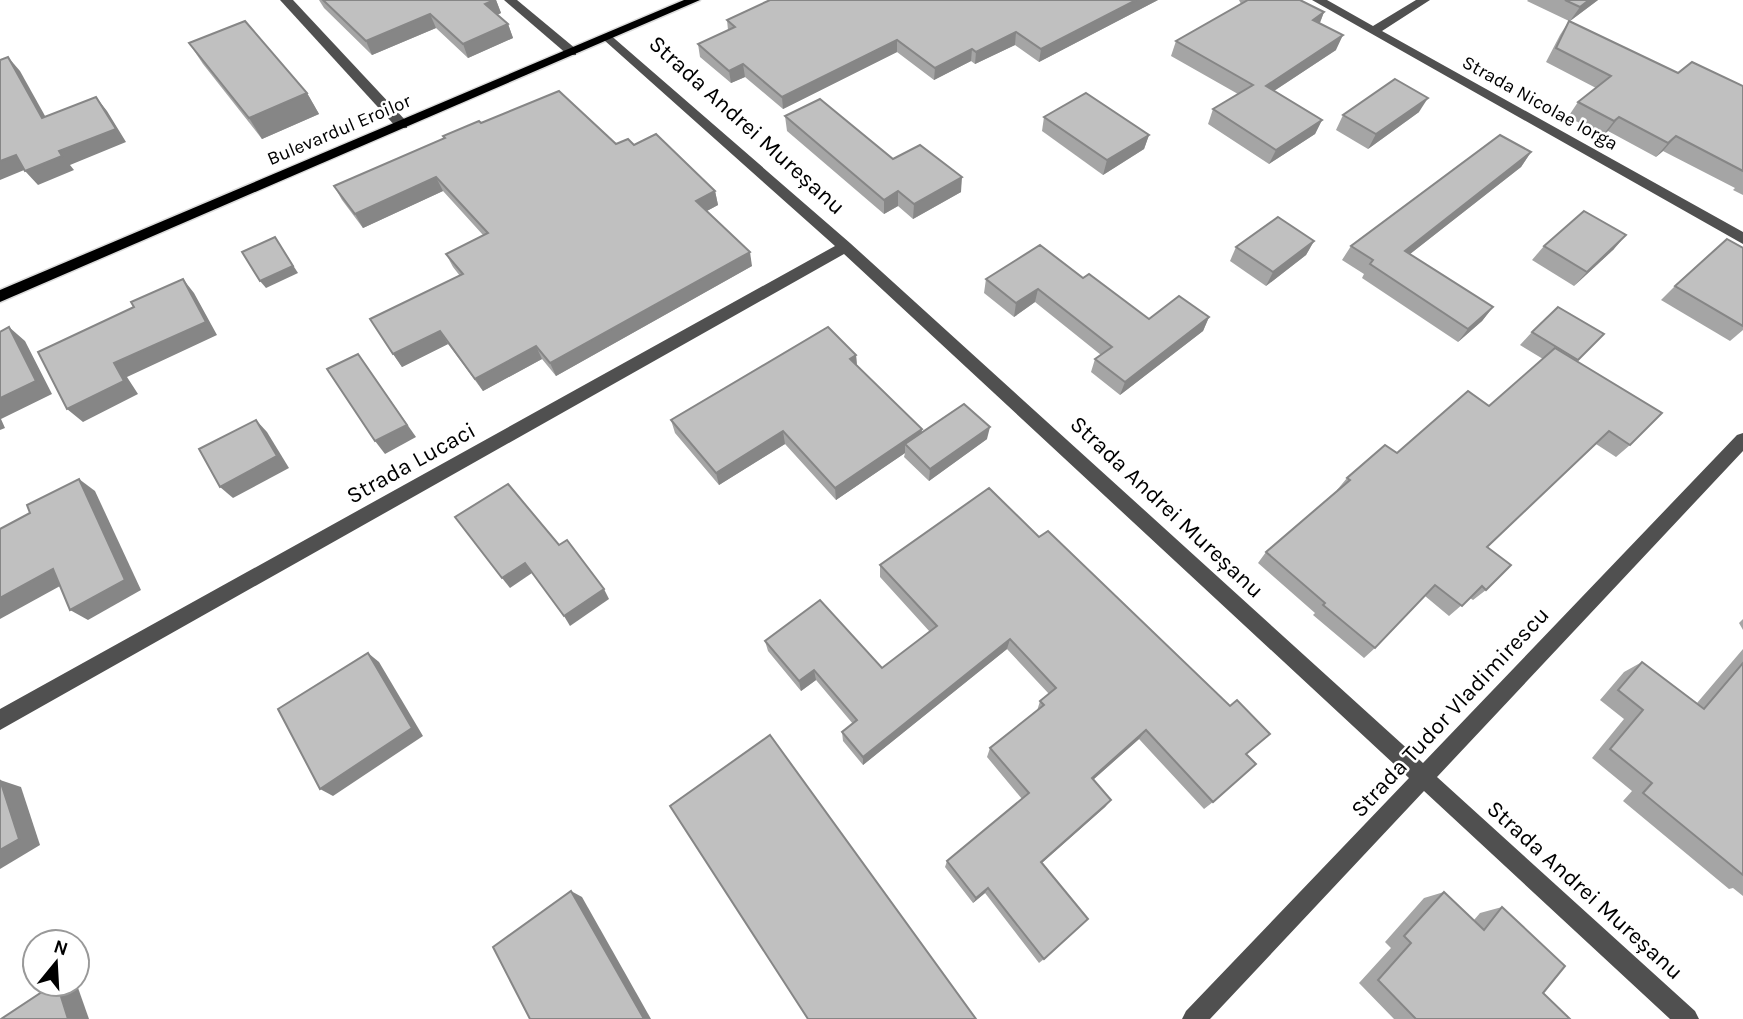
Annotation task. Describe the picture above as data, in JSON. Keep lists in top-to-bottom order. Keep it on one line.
{"streets":{"main road":["Bulevardul Eroilor"],"street":["Strada Nicolae Iorga","Strada Andrei Mureșanu","Strada Lucaci","Strada Tudor Vladimirescu"]},"crossings":[["Strada Andrei Mureșanu","Bulevardul Eroilor"],["Strada Andrei Mureșanu","Strada Lucaci"],["Strada Andrei Mureșanu","Strada Tudor Vladimirescu"]],"north":"top"}
